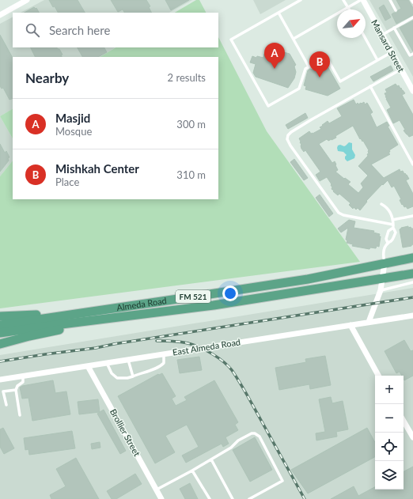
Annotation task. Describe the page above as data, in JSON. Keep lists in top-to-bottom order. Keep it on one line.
{"streets":{"main road":["FM 521","Almeda Road"],"street":["Mansard Street","East Almeda Road","Brollier Street"]},"crossings":[["East Almeda Road","Brollier Street"]],"north":"top right","page":{"search":"Search here","pins":["A","B"],"heading":["Nearby","2 results"],"list":[{"mark":"A","name":"Masjid","note":"Mosque","value":"300 m"},{"mark":"B","name":"Mishkah Center","note":"Place","value":"310 m"}],"map_buttons":["+","−"]}}
